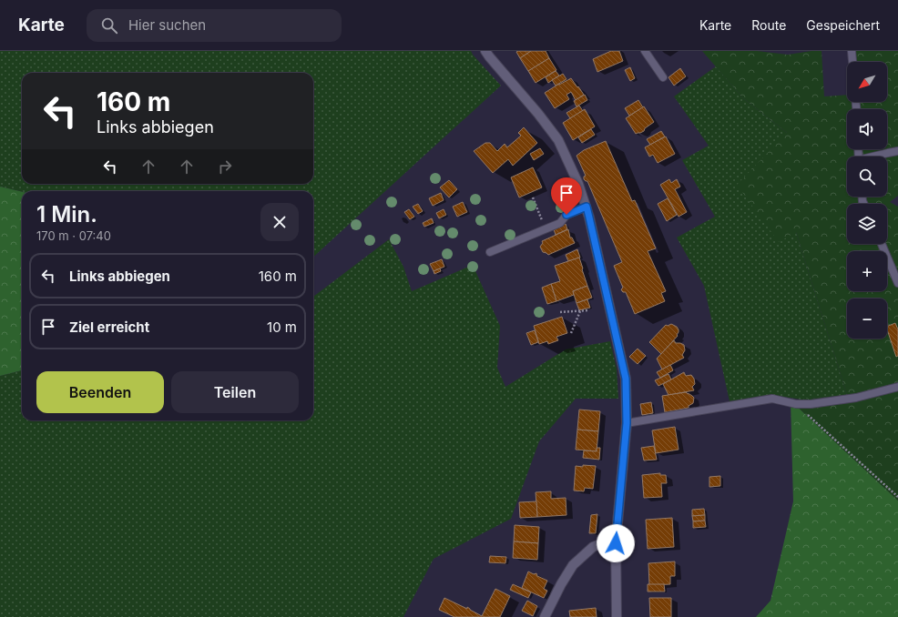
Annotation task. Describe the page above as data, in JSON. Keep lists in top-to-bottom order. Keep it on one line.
{"north":"bottom left","page":{"header":"Karte","search":"Hier suchen","nav":["Karte","Route","Gespeichert"],"map_buttons":["+","−"],"turn":["160 m","Links abbiegen"],"heading":["1 Min.","170 m · 07:40"],"list":[{"name":"Links abbiegen","value":"160 m"},{"name":"Ziel erreicht","value":"10 m"}],"buttons":["Beenden","Teilen"]}}
